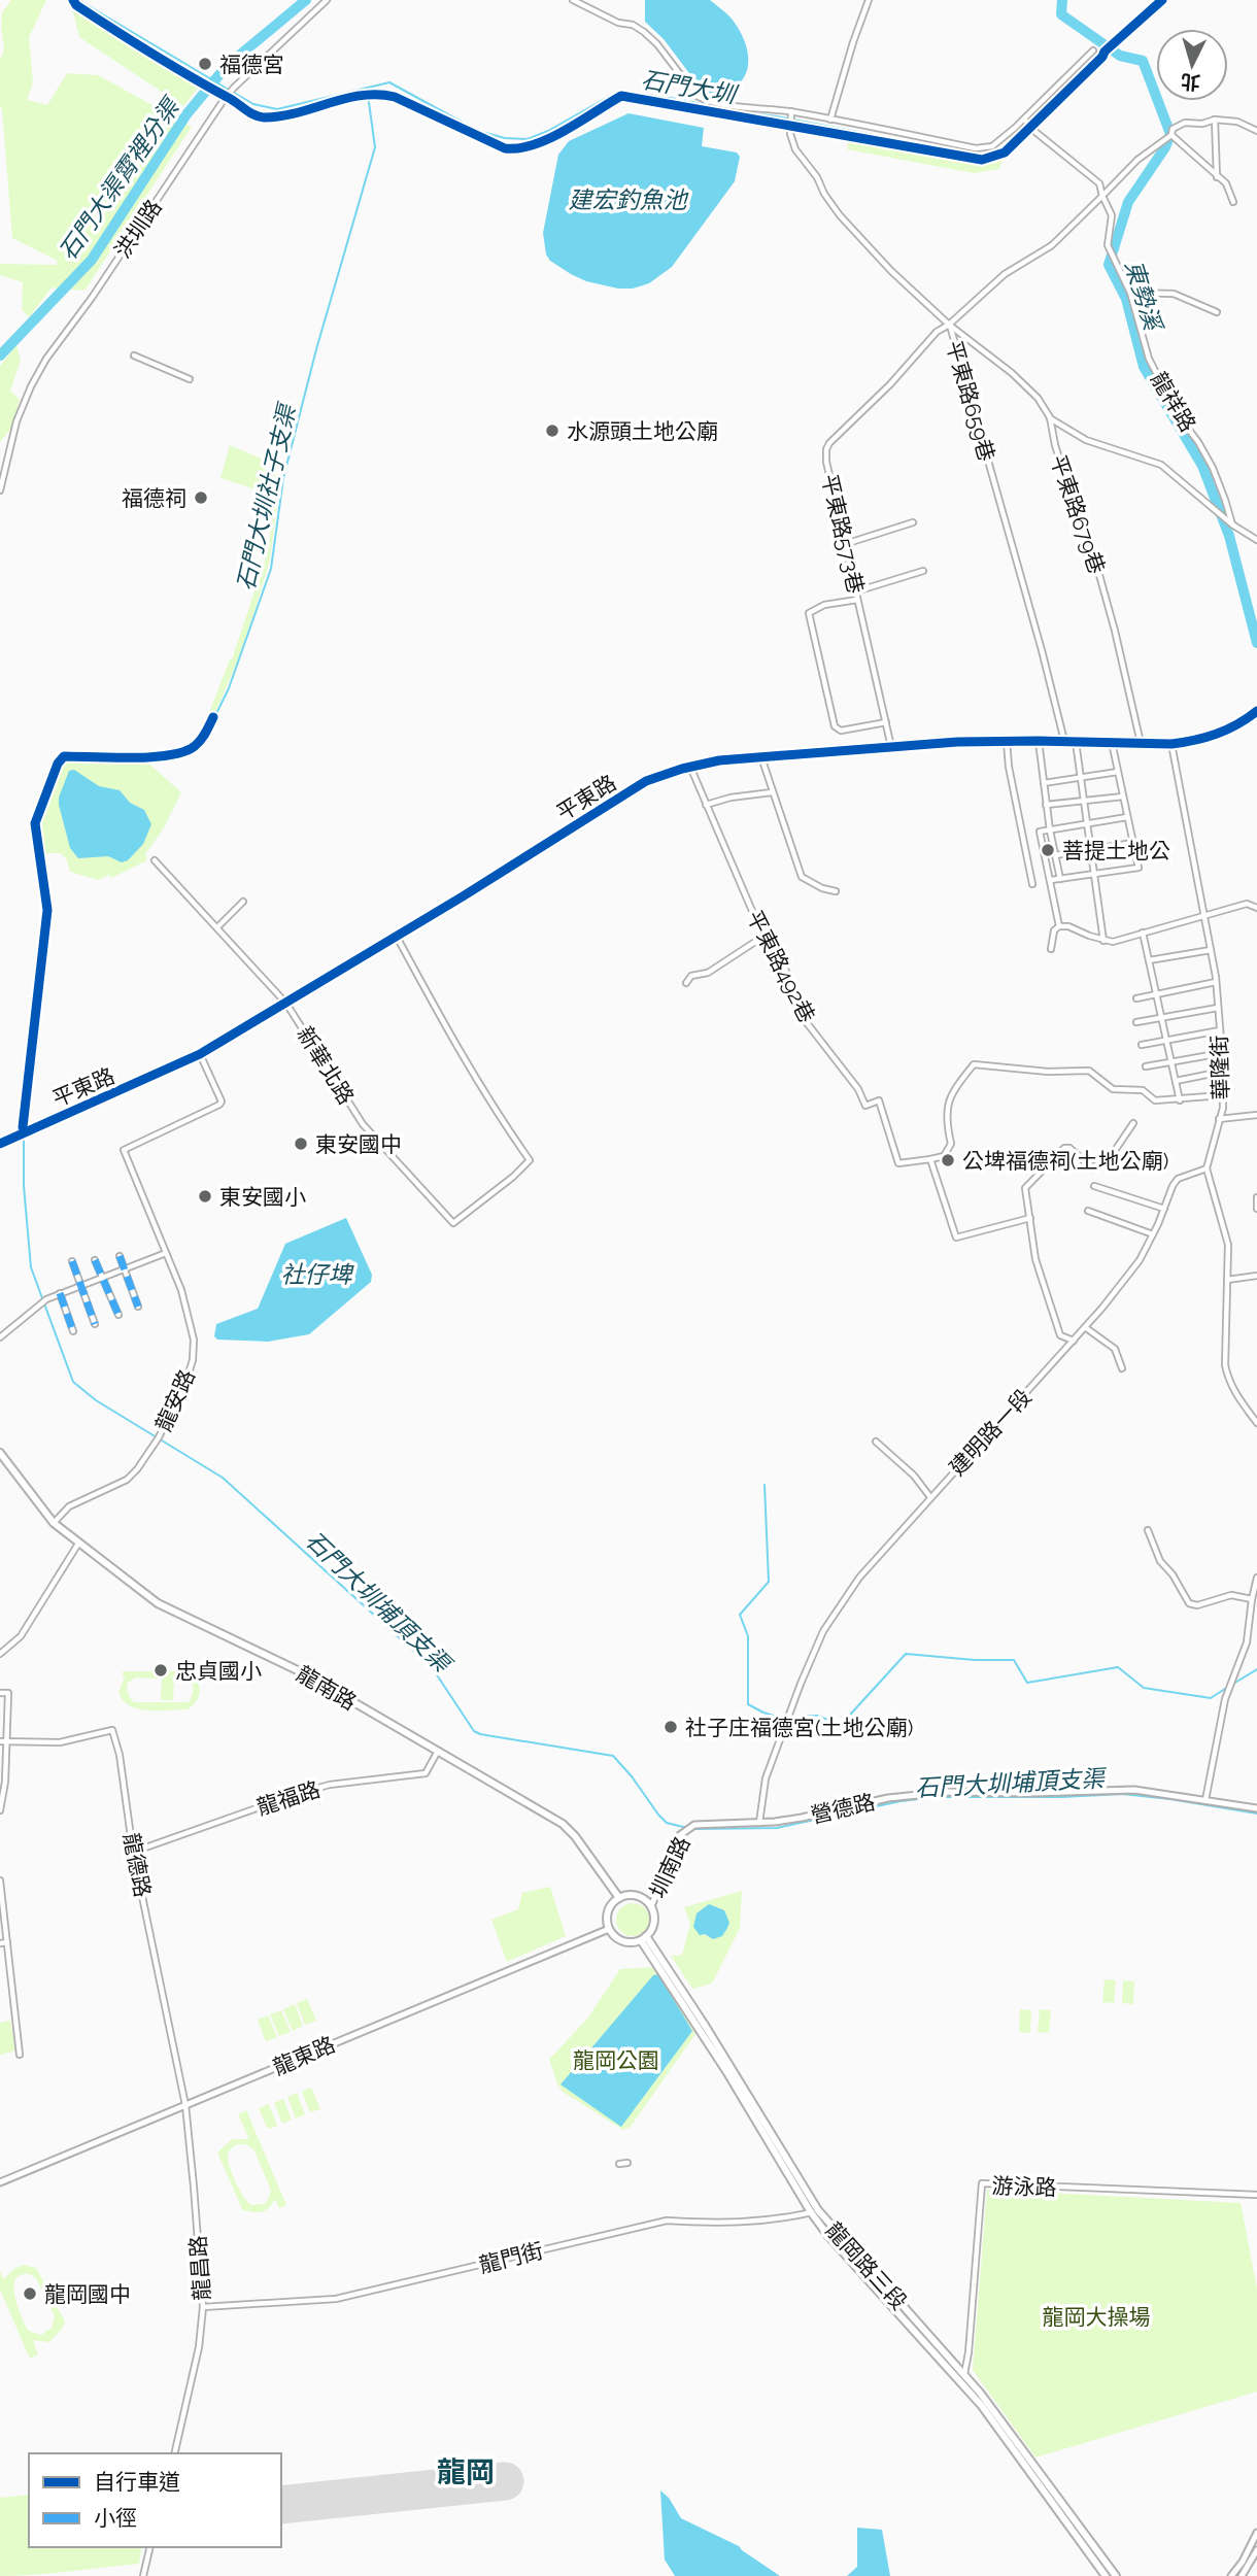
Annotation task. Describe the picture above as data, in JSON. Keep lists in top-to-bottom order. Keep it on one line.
{"streets":{"main road":["龍南路","龍岡路三段"],"street":["洪圳路","平東路659巷","龍祥路","平東路679巷","平東路573巷","平東路","平東路492巷","新華北路","華隆街","龍安路","建明路一段","龍福路","營德路","龍德路","圳南路","龍東路","游泳路","龍門街","龍昌路"]},"crossings":[["平東路659巷","平東路679巷"],["平東路659巷","平東路573巷"],["平東路659巷","平東路"],["平東路679巷","平東路573巷"],["平東路679巷","平東路"],["平東路573巷","平東路"],["平東路","平東路492巷"],["平東路","新華北路"],["平東路","華隆街"],["平東路","龍安路"],["華隆街","建明路一段"],["龍安路","龍南路"],["建明路一段","營德路"],["龍南路","龍福路"],["龍南路","圳南路"],["龍南路","龍東路"],["龍南路","龍岡路三段"],["龍福路","龍德路"],["營德路","圳南路"],["龍德路","龍東路"],["龍德路","龍昌路"],["圳南路","龍東路"],["圳南路","龍岡路三段"],["龍東路","龍岡路三段"],["龍東路","龍昌路"],["游泳路","龍岡路三段"],["龍門街","龍岡路三段"],["龍門街","龍昌路"]],"districts":["龍岡"],"water":["石門大圳","石門大渠霄裡分渠","建宏釣魚池","東勢溪","石門大圳社子支渠","社仔埤","石門大圳埔頂支渠"],"parks":["龍岡公園","龍岡大操場"],"places":["福德宮","水源頭土地公廟","福德祠","菩提土地公","東安國中","公埤福德祠(土地公廟)","東安國小","忠貞國小","社子庄福德宮(土地公廟)","龍岡國中"],"legend":["自行車道","小徑"],"north":"bottom"}
